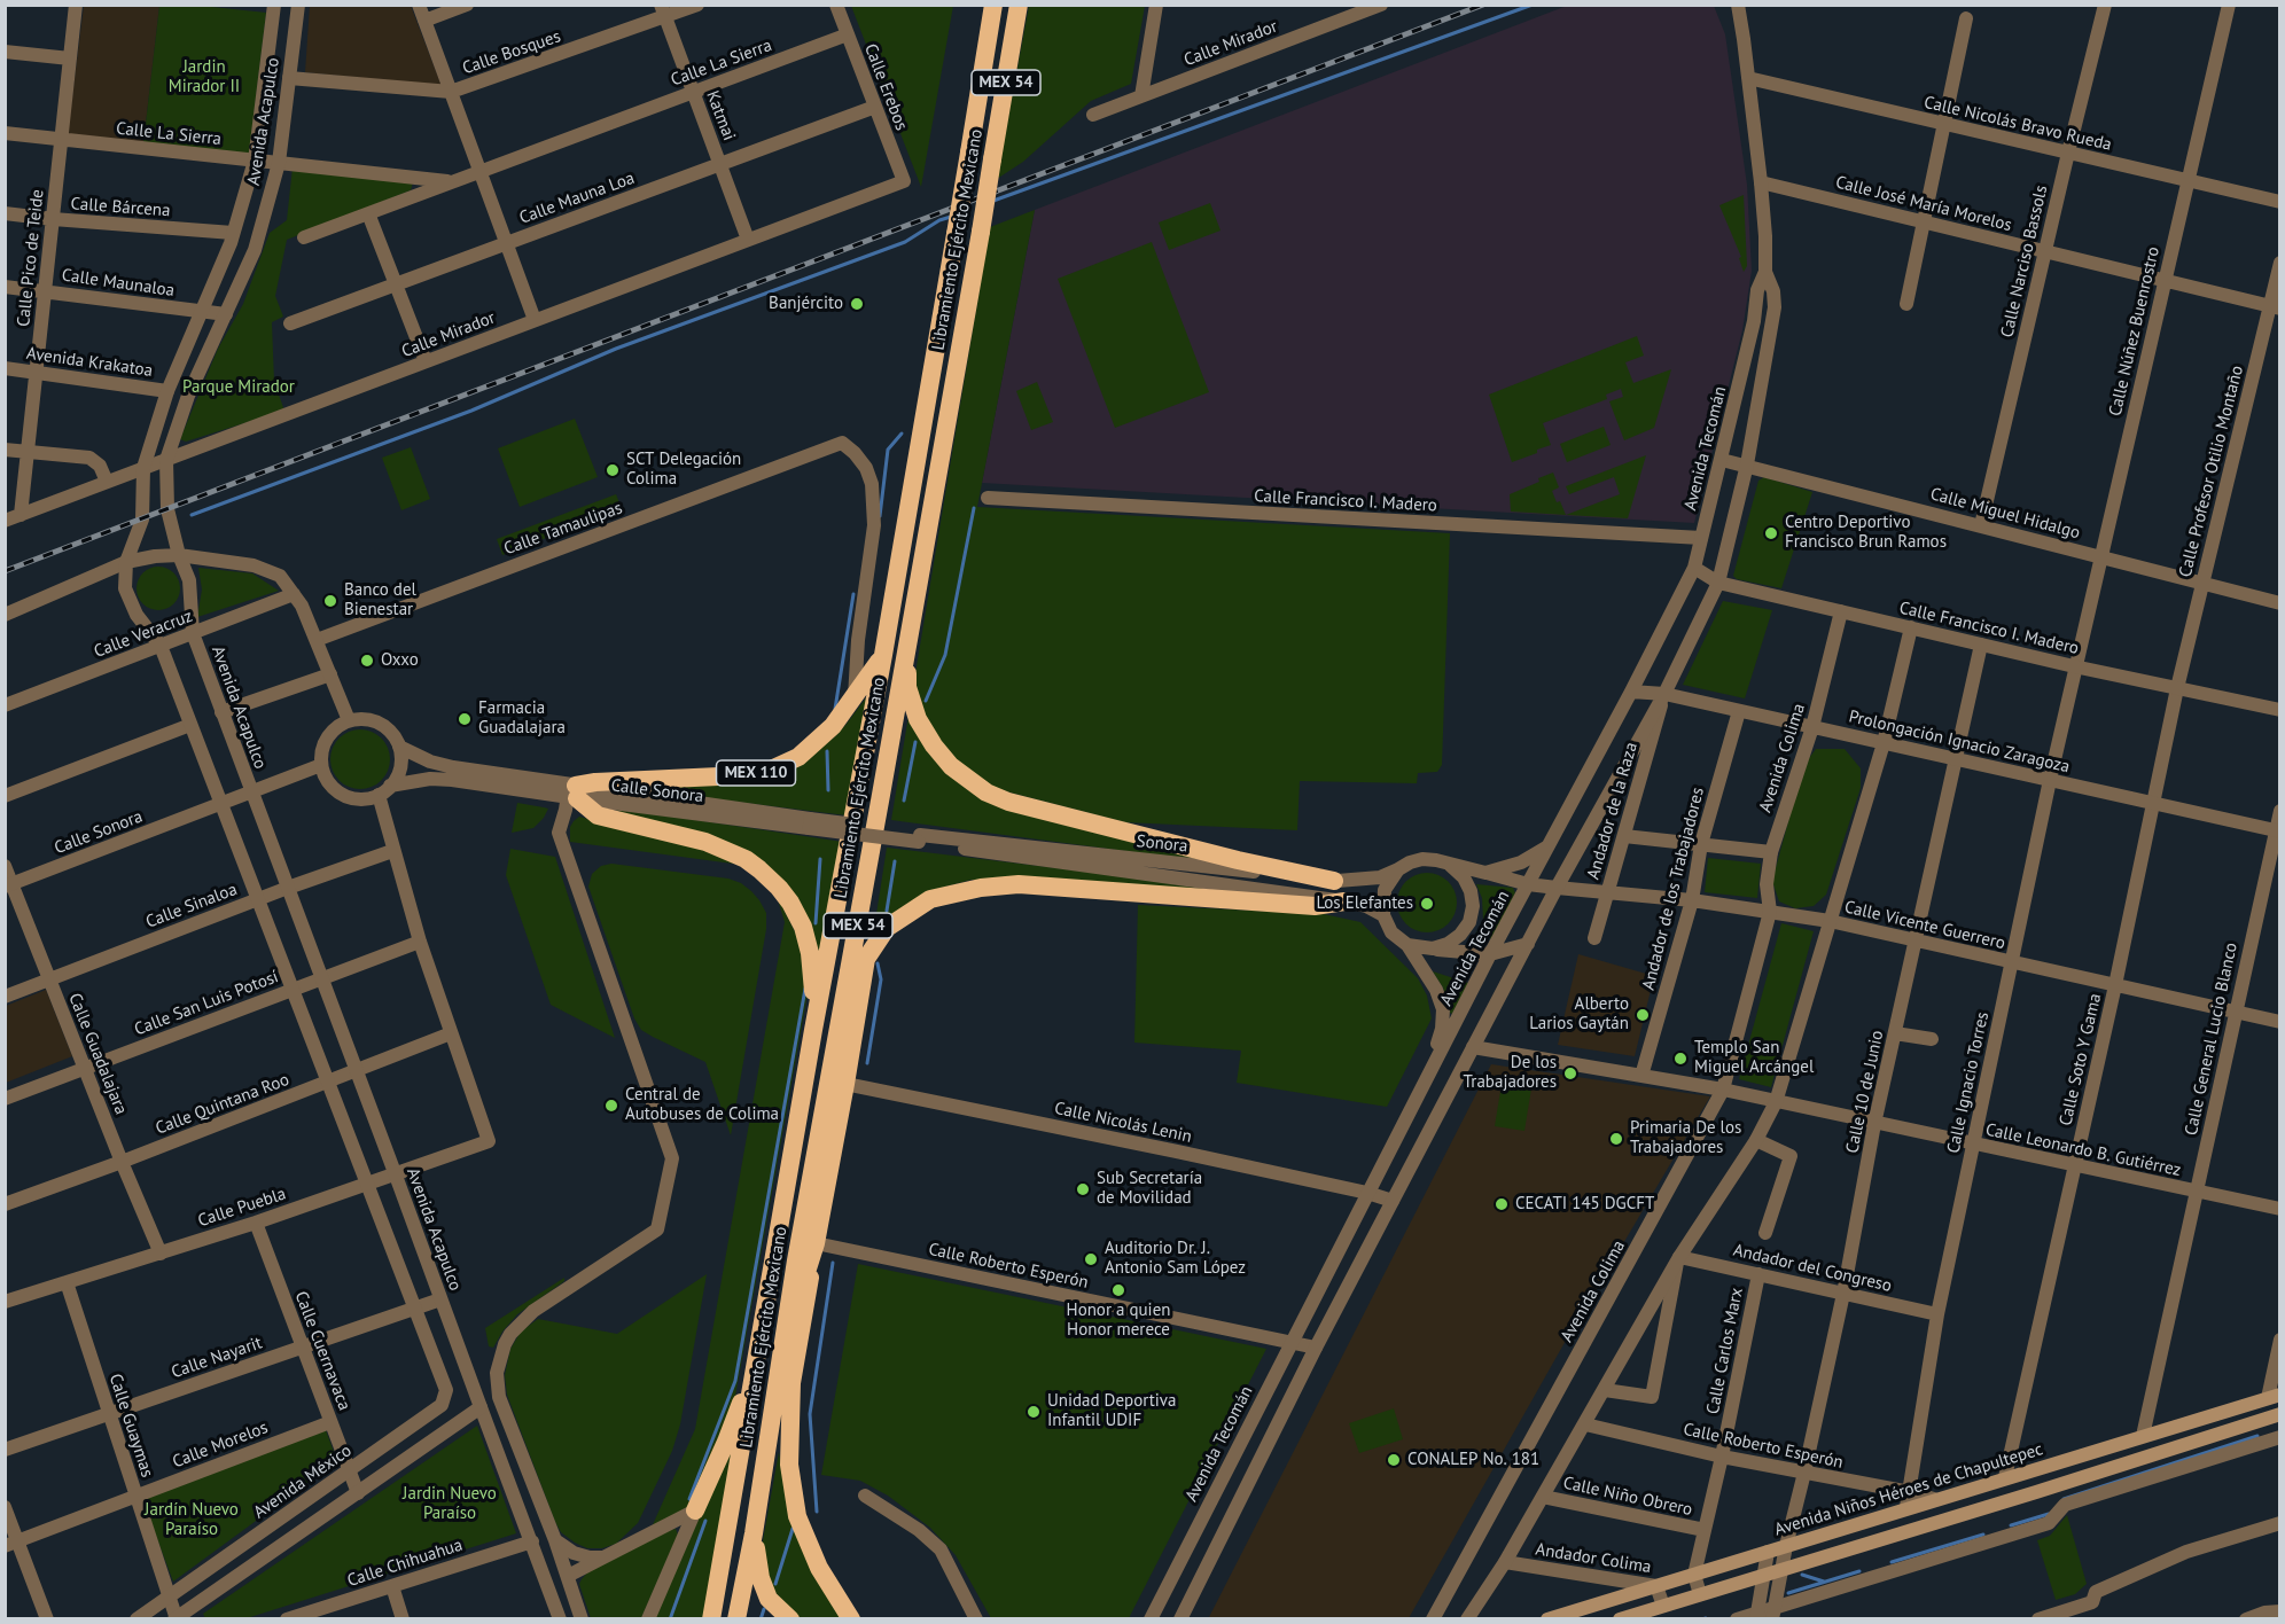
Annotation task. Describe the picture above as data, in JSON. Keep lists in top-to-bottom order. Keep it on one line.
{"streets":{"highway":["MEX 54","Libramiento Ejército Mexicano","MEX 110"],"main road":["Avenida Niños Héroes de Chapultepec"],"street":["Calle Mirador","Calle Bosques","Calle La Sierra","Calle Erebos","Katmai","Avenida Acapulco","Calle Nicolás Bravo Rueda","Calle Mauna Loa","Calle José María Morelos","Calle Bárcena","Calle Pico de Teide","Calle Narciso Bassols","Calle Maunaloa","Calle Núñez Buenrostro","Avenida Krakatoa","Avenida Tecomán","Calle Profesor Otilio Montaño","Calle Francisco I. Madero","Calle Miguel Hidalgo","Calle Tamaulipas","Calle Veracruz","Prolongación Ignacio Zaragoza","Avenida Colima","Calle Sonora","Andador de la Raza","Sonora","Andador de los Trabajadores","Calle Sinaloa","Calle Vicente Guerrero","Calle San Luis Potosí","Calle General Lucio Blanco","Calle Guadalajara","Calle Soto Y Gama","Calle Ignacio Torres","Calle 10 de Junio","Calle Quintana Roo","Calle Nicolás Lenin","Calle Leonardo B. Gutiérrez","Calle Puebla","Calle Roberto Esperón","Andador del Congreso","Calle Cuernavaca","Calle Carlos Marx","Calle Nayarit","Calle Guaymas","Calle Morelos","Avenida México","Calle Niño Obrero","Andador Colima","Calle Chihuahua"]},"crossings":[["Calle Mirador","Calle Erebos"],["Calle Mirador","Katmai"],["Calle Mirador","Avenida Acapulco"],["Calle Mirador","Calle Pico de Teide"],["Calle Bosques","Katmai"],["Calle Bosques","Avenida Acapulco"],["Calle La Sierra","Calle Erebos"],["Calle La Sierra","Katmai"],["Calle La Sierra","Avenida Acapulco"],["Calle La Sierra","Calle Pico de Teide"],["Calle Erebos","Calle Mauna Loa"],["Katmai","Calle Mauna Loa"],["Avenida Acapulco","Calle Bárcena"],["Avenida Acapulco","Calle Maunaloa"],["Avenida Acapulco","Avenida Krakatoa"],["Avenida Acapulco","Calle Veracruz"],["Avenida Acapulco","Calle Sonora"],["Avenida Acapulco","Calle Sinaloa"],["Avenida Acapulco","Calle San Luis Potosí"],["Avenida Acapulco","Calle Quintana Roo"],["Avenida Acapulco","Calle Puebla"],["Avenida Acapulco","Calle Nayarit"],["Avenida Acapulco","Avenida México"],["Avenida Acapulco","Calle Chihuahua"],["Calle Nicolás Bravo Rueda","Calle Narciso Bassols"],["Calle Nicolás Bravo Rueda","Calle Núñez Buenrostro"],["Calle Nicolás Bravo Rueda","Avenida Tecomán"],["Calle José María Morelos","Calle Narciso Bassols"],["Calle José María Morelos","Calle Núñez Buenrostro"],["Calle José María Morelos","Avenida Tecomán"],["Calle José María Morelos","Calle Profesor Otilio Montaño"],["Calle Bárcena","Calle Pico de Teide"],["Libramiento Ejército Mexicano","MEX 110"],["Calle Pico de Teide","Calle Maunaloa"],["Calle Pico de Teide","Avenida Krakatoa"],["Calle Narciso Bassols","Calle Miguel Hidalgo"],["Calle Núñez Buenrostro","Calle Francisco I. Madero"],["Calle Núñez Buenrostro","Calle Miguel Hidalgo"],["Calle Núñez Buenrostro","Calle Ignacio Torres"],["Avenida Tecomán","Calle Francisco I. Madero"],["Avenida Tecomán","Calle Miguel Hidalgo"],["Avenida Tecomán","Prolongación Ignacio Zaragoza"],["Avenida Tecomán","Andador de la Raza"],["Avenida Tecomán","Calle Vicente Guerrero"],["Avenida Tecomán","Calle Nicolás Lenin"],["Avenida Tecomán","Calle Leonardo B. Gutiérrez"],["Avenida Tecomán","Calle Roberto Esperón"],["Calle Profesor Otilio Montaño","Calle Francisco I. Madero"],["Calle Profesor Otilio Montaño","Calle Miguel Hidalgo"],["Calle Profesor Otilio Montaño","Calle Soto Y Gama"],["Calle Francisco I. Madero","Avenida Colima"],["Calle Francisco I. Madero","Calle Soto Y Gama"],["Calle Francisco I. Madero","Calle Ignacio Torres"],["Calle Francisco I. Madero","Calle 10 de Junio"],["Calle Tamaulipas","MEX 110"],["Prolongación Ignacio Zaragoza","Avenida Colima"],["Prolongación Ignacio Zaragoza","Andador de la Raza"],["Prolongación Ignacio Zaragoza","Andador de los Trabajadores"],["Prolongación Ignacio Zaragoza","Calle General Lucio Blanco"],["Prolongación Ignacio Zaragoza","Calle Soto Y Gama"],["Prolongación Ignacio Zaragoza","Calle Ignacio Torres"],["Prolongación Ignacio Zaragoza","Calle 10 de Junio"],["Avenida Colima","Calle Vicente Guerrero"],["Avenida Colima","Calle Leonardo B. Gutiérrez"],["MEX 110","Calle Sonora"],["Calle Sonora","Sonora"],["Calle Sonora","Calle Guadalajara"],["Andador de la Raza","Calle Vicente Guerrero"],["Sonora","Calle Vicente Guerrero"],["Andador de los Trabajadores","Calle Vicente Guerrero"],["Andador de los Trabajadores","Calle Leonardo B. Gutiérrez"],["Calle Sinaloa","Calle Guadalajara"],["Calle Vicente Guerrero","Calle General Lucio Blanco"],["Calle Vicente Guerrero","Calle Soto Y Gama"],["Calle Vicente Guerrero","Calle Ignacio Torres"],["Calle Vicente Guerrero","Calle 10 de Junio"],["Calle San Luis Potosí","Calle Guadalajara"],["Calle General Lucio Blanco","Calle Leonardo B. Gutiérrez"],["Calle General Lucio Blanco","Avenida Niños Héroes de Chapultepec"],["Calle Guadalajara","Calle Quintana Roo"],["Calle Guadalajara","Calle Puebla"],["Calle Soto Y Gama","Calle Leonardo B. Gutiérrez"],["Calle Soto Y Gama","Avenida Niños Héroes de Chapultepec"],["Calle Ignacio Torres","Calle Leonardo B. Gutiérrez"],["Calle Ignacio Torres","Calle Roberto Esperón"],["Calle Ignacio Torres","Andador del Congreso"],["Calle Ignacio Torres","Avenida Niños Héroes de Chapultepec"],["Calle 10 de Junio","Calle Leonardo B. Gutiérrez"],["Calle 10 de Junio","Calle Roberto Esperón"],["Calle 10 de Junio","Andador del Congreso"],["Calle 10 de Junio","Avenida Niños Héroes de Chapultepec"],["Calle Quintana Roo","Calle Puebla"],["Calle Puebla","Calle Cuernavaca"],["Calle Puebla","Calle Guaymas"],["Calle Roberto Esperón","Calle Carlos Marx"],["Calle Roberto Esperón","Avenida Niños Héroes de Chapultepec"],["Andador del Congreso","Calle Carlos Marx"],["Calle Cuernavaca","Calle Nayarit"],["Calle Cuernavaca","Calle Morelos"],["Calle Cuernavaca","Avenida México"],["Calle Carlos Marx","Avenida Niños Héroes de Chapultepec"],["Calle Carlos Marx","Calle Niño Obrero"],["Calle Nayarit","Calle Guaymas"],["Calle Guaymas","Calle Morelos"],["Calle Guaymas","Avenida México"],["Avenida Niños Héroes de Chapultepec","Andador Colima"]],"parks":["Jardin Mirador II","Parque Mirador","Jardin Nuevo Paraíso","Jardín Nuevo Paraíso"],"places":["Banjército","SCT Delegación Colima","Centro Deportivo Francisco Brun Ramos","Banco del Bienestar","Oxxo","Farmacia Guadalajara","Los Elefantes","Alberto Larios Gaytán","Templo San Miguel Arcángel","De los Trabajadores","Central de Autobuses de Colima","Primaria De los Trabajadores","Sub Secretaría de Movilidad","CECATI 145 DGCFT","Auditorio Dr. J. Antonio Sam López","Honor a quien Honor merece","Unidad Deportiva Infantil UDIF","CONALEP No. 181"]}
